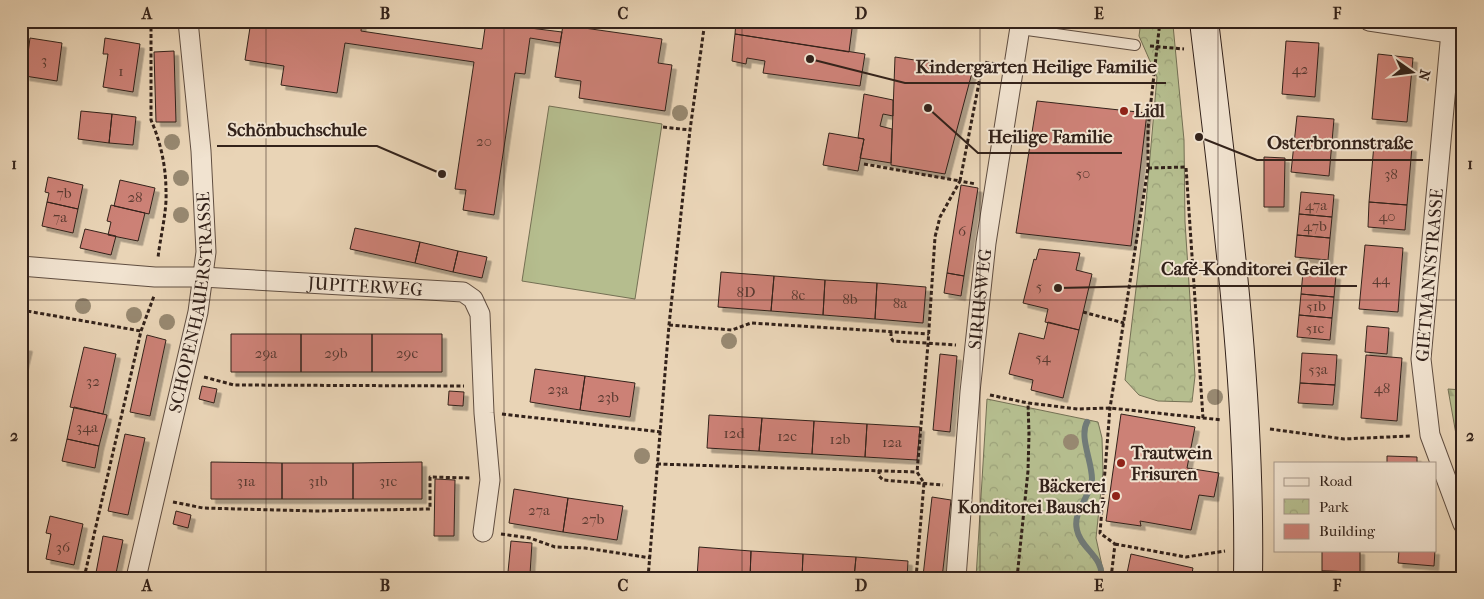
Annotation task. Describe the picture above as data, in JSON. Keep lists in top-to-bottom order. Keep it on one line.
{"streets":{"street":["GIETMANNSTRASSE","JUPITERWEG","SIRIUSWEG","SCHOPENHAUERSTRASSE"]},"crossings":[["JUPITERWEG","SCHOPENHAUERSTRASSE"]],"places":["Kindergarten Heilige Familie","Heilige Familie","Lidl","Osterbronnstraße","Schönbuchschule","Café-Konditorei Geiler","Trautwein Frisuren","Bäckerei Konditorei Bausch⁷"],"house_numbers":["3","42","1","20","50","38","7b","28","47a","40","7a","47b","6","44","5","8D","8c","8b","8a","51b","51c","29a","29b","29c","54","53a","32","48","23a","23b","34a","12d","12c","12b","12a","31a","31b","31c","27a","27b","36"],"legend":["Road","Park","Building"],"north":"right","grid":{"columns":["A","B","C","D","E","F"],"rows":["1","2"]}}
